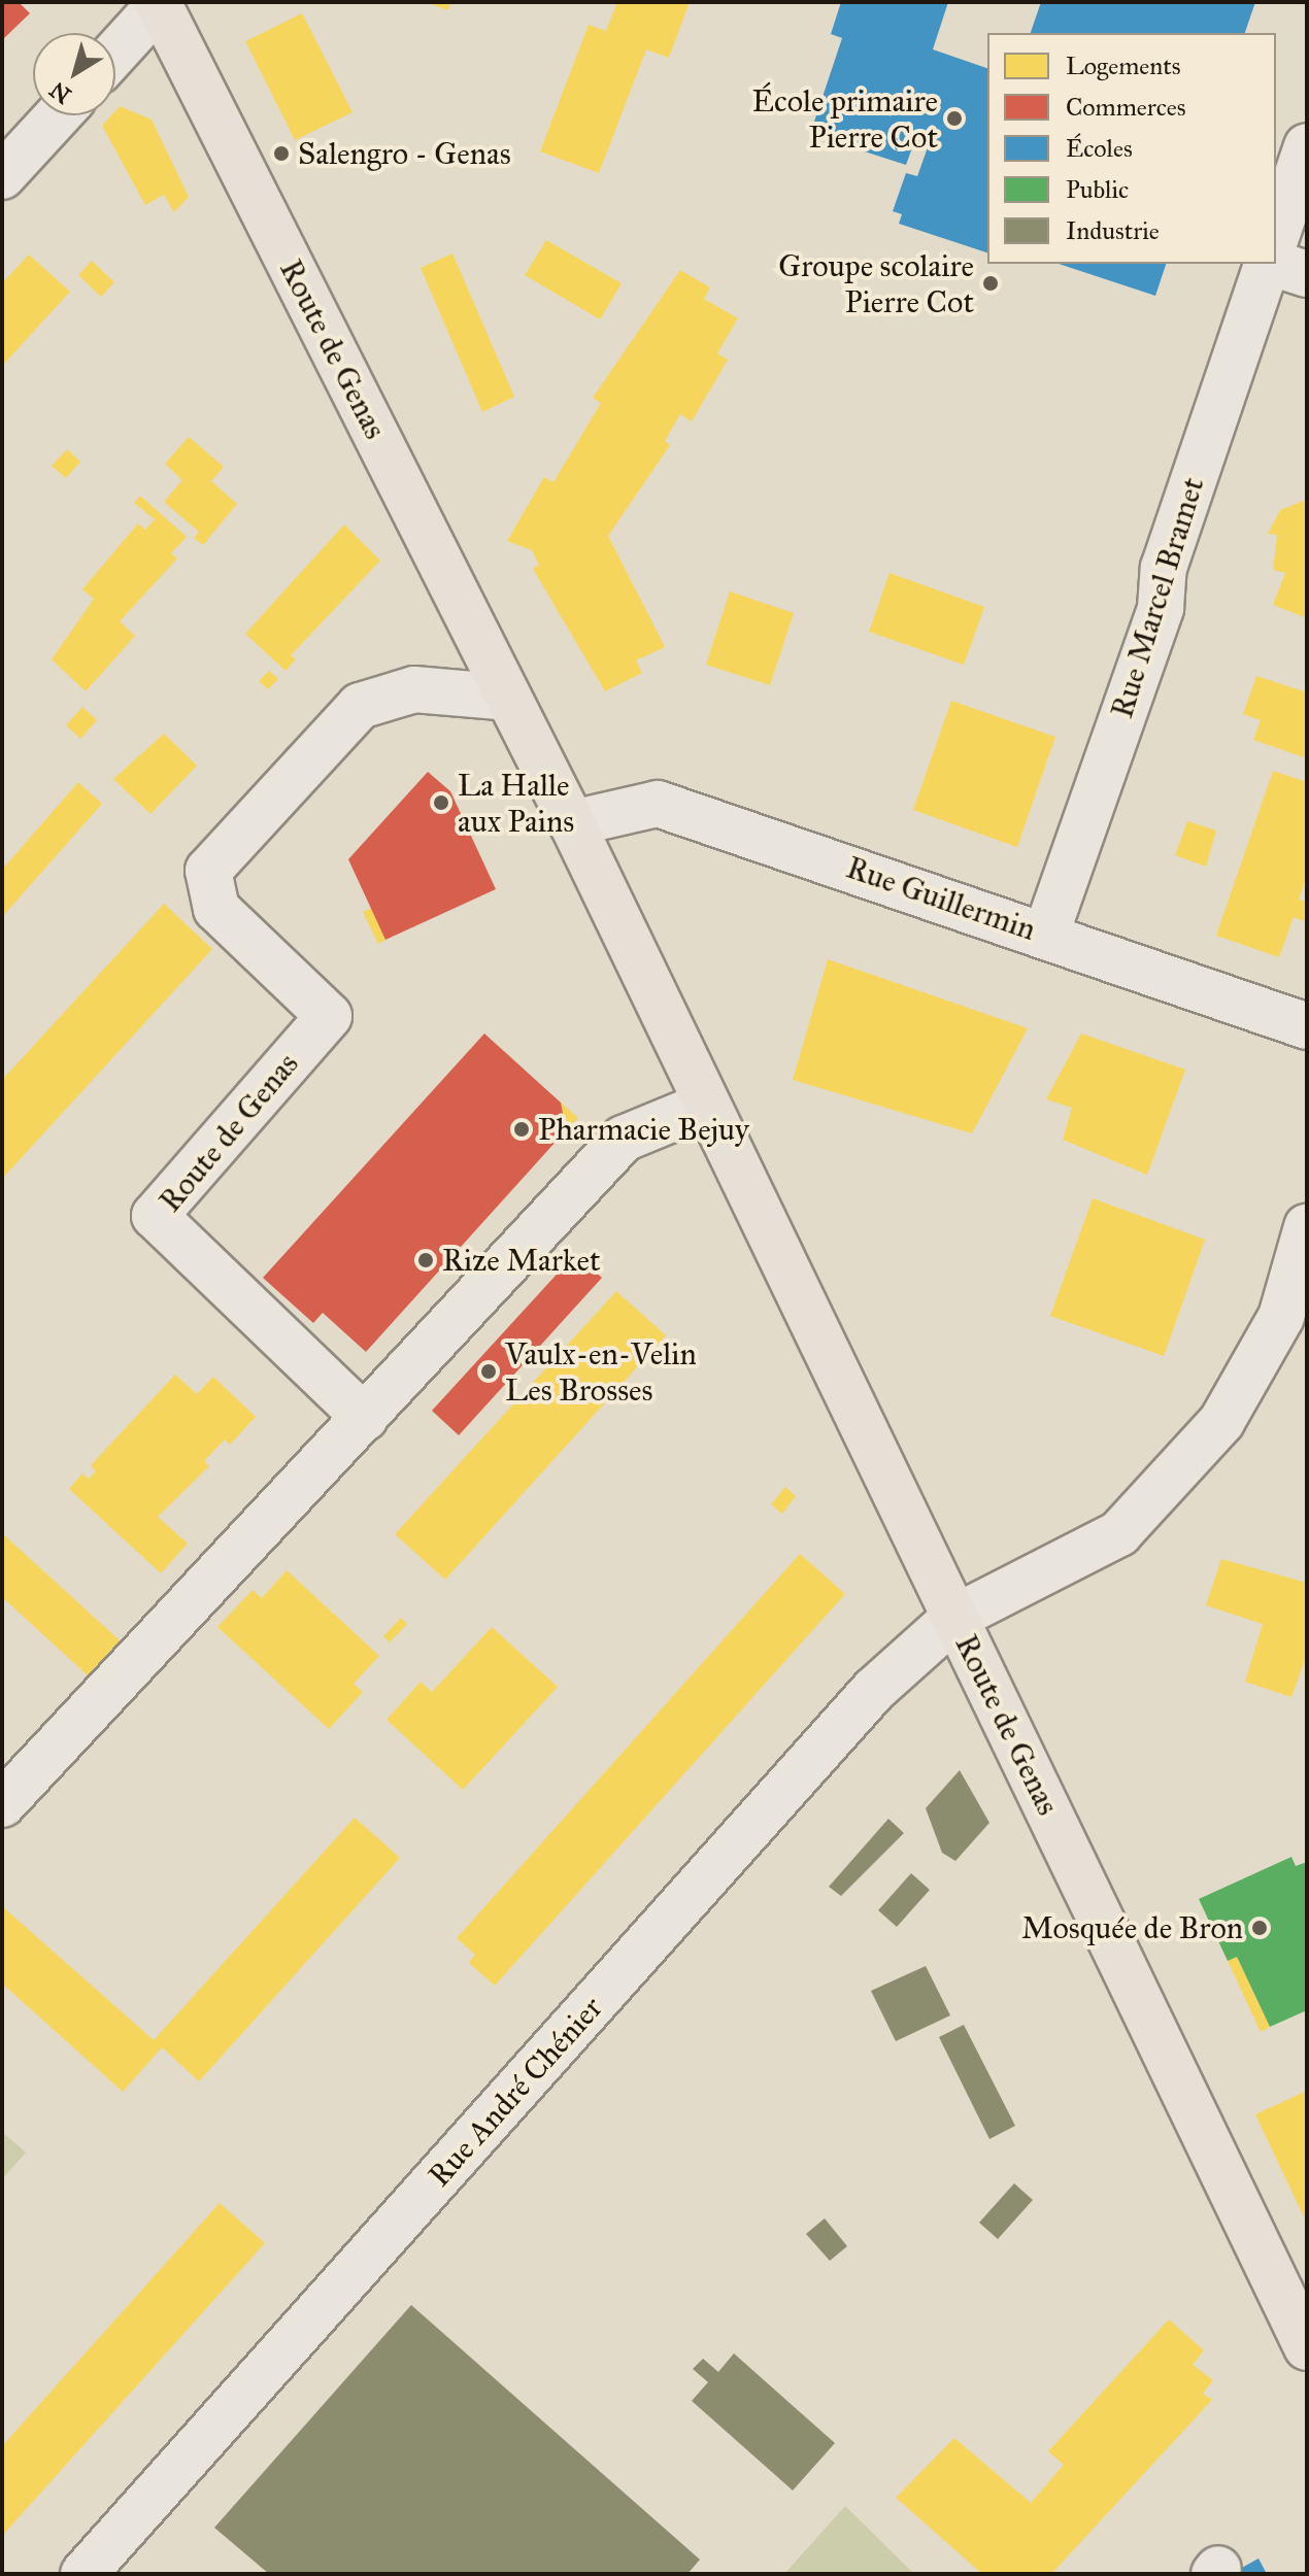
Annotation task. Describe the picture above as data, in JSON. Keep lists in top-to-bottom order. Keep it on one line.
{"streets":{"main road":["Route de Genas"],"street":["Rue Marcel Bramet","Rue Guillermin","Rue André Chénier"]},"crossings":[["Route de Genas","Rue Guillermin"],["Route de Genas","Rue André Chénier"],["Rue Marcel Bramet","Rue Guillermin"]],"places":["École primaire Pierre Cot","Salengro - Genas","Groupe scolaire Pierre Cot","La Halle aux Pains","Pharmacie Bejuy","Rize Market","Vaulx-en-Velin Les Brosses","Mosquée de Bron"],"legend":["Logements","Commerces","Écoles","Public","Industrie"],"north":"bottom left"}
